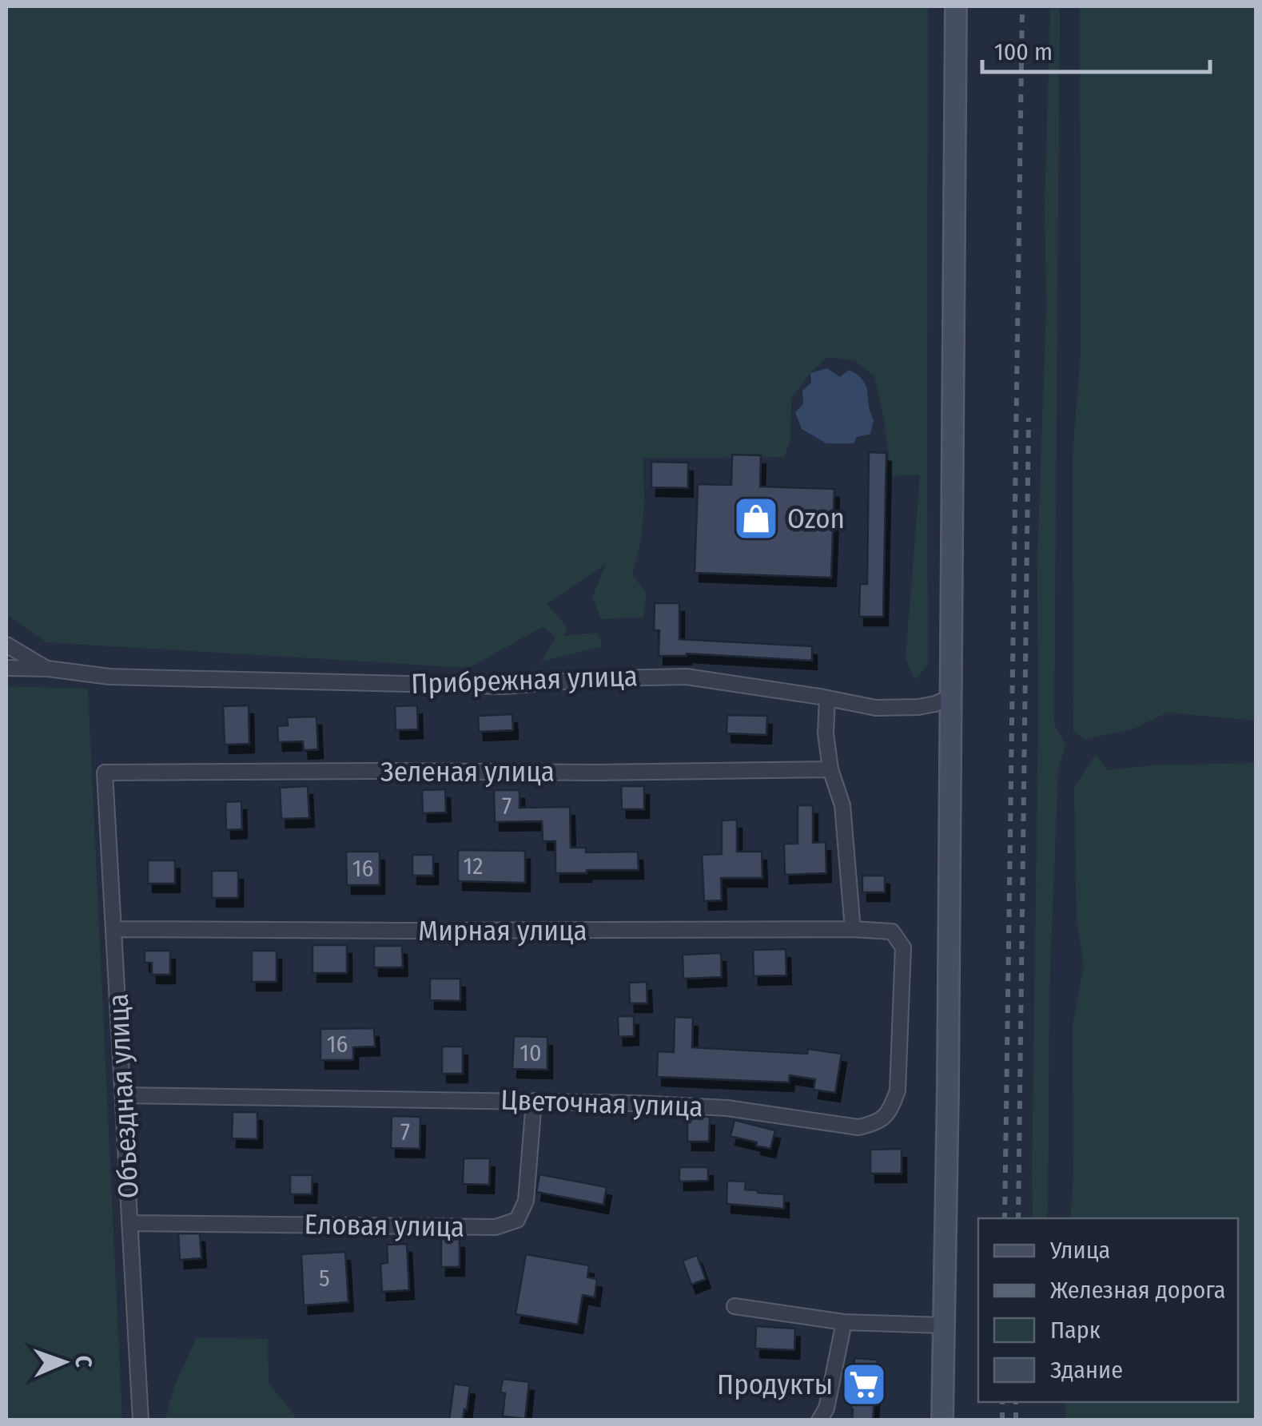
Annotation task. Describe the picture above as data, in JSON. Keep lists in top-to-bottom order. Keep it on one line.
{"streets":{"street":["Прибрежная улица","Зеленая улица","Мирная улица","Объездная улица","Цветочная улица","Еловая улица"]},"crossings":[["Зеленая улица","Объездная улица"],["Мирная улица","Объездная улица"],["Мирная улица","Цветочная улица"],["Объездная улица","Цветочная улица"],["Объездная улица","Еловая улица"],["Цветочная улица","Еловая улица"]],"places":{"shop":["Ozon"],"supermarket":["Продукты"]},"house_numbers":["7","12","16","16","10","7","5"],"legend":["Улица","Железная дорога","Парк","Здание"],"scale_bar":"100 m","north":"right"}
